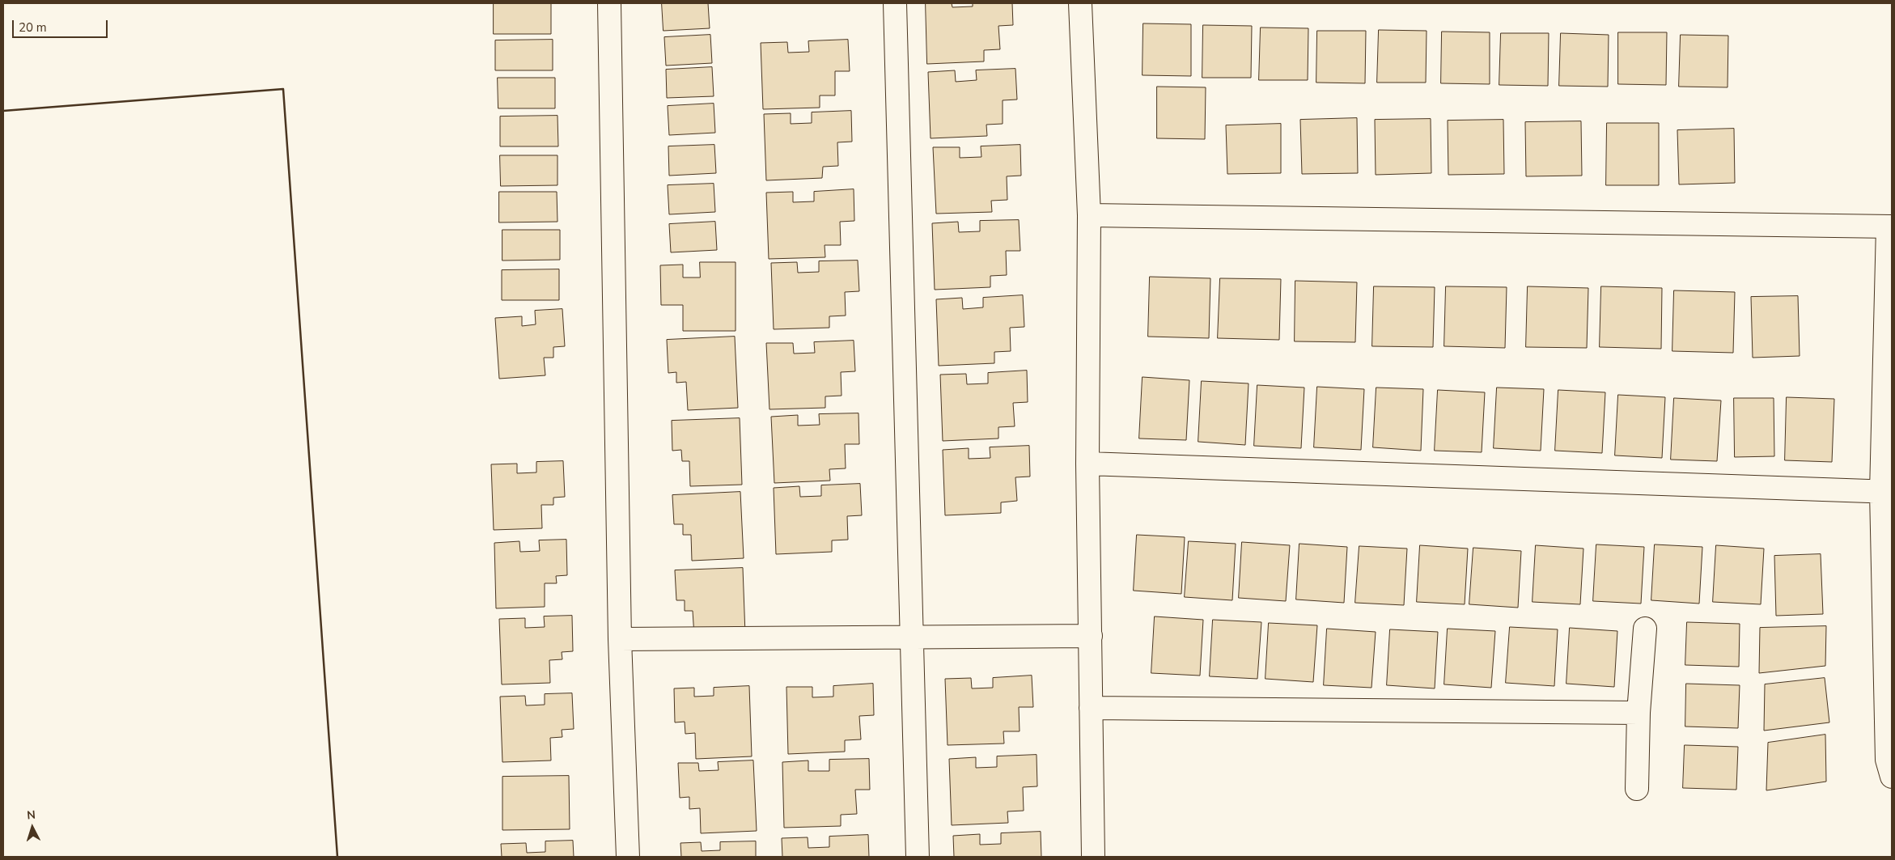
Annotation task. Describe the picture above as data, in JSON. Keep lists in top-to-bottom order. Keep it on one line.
{"scale_bar":"20 m","north":"top"}
